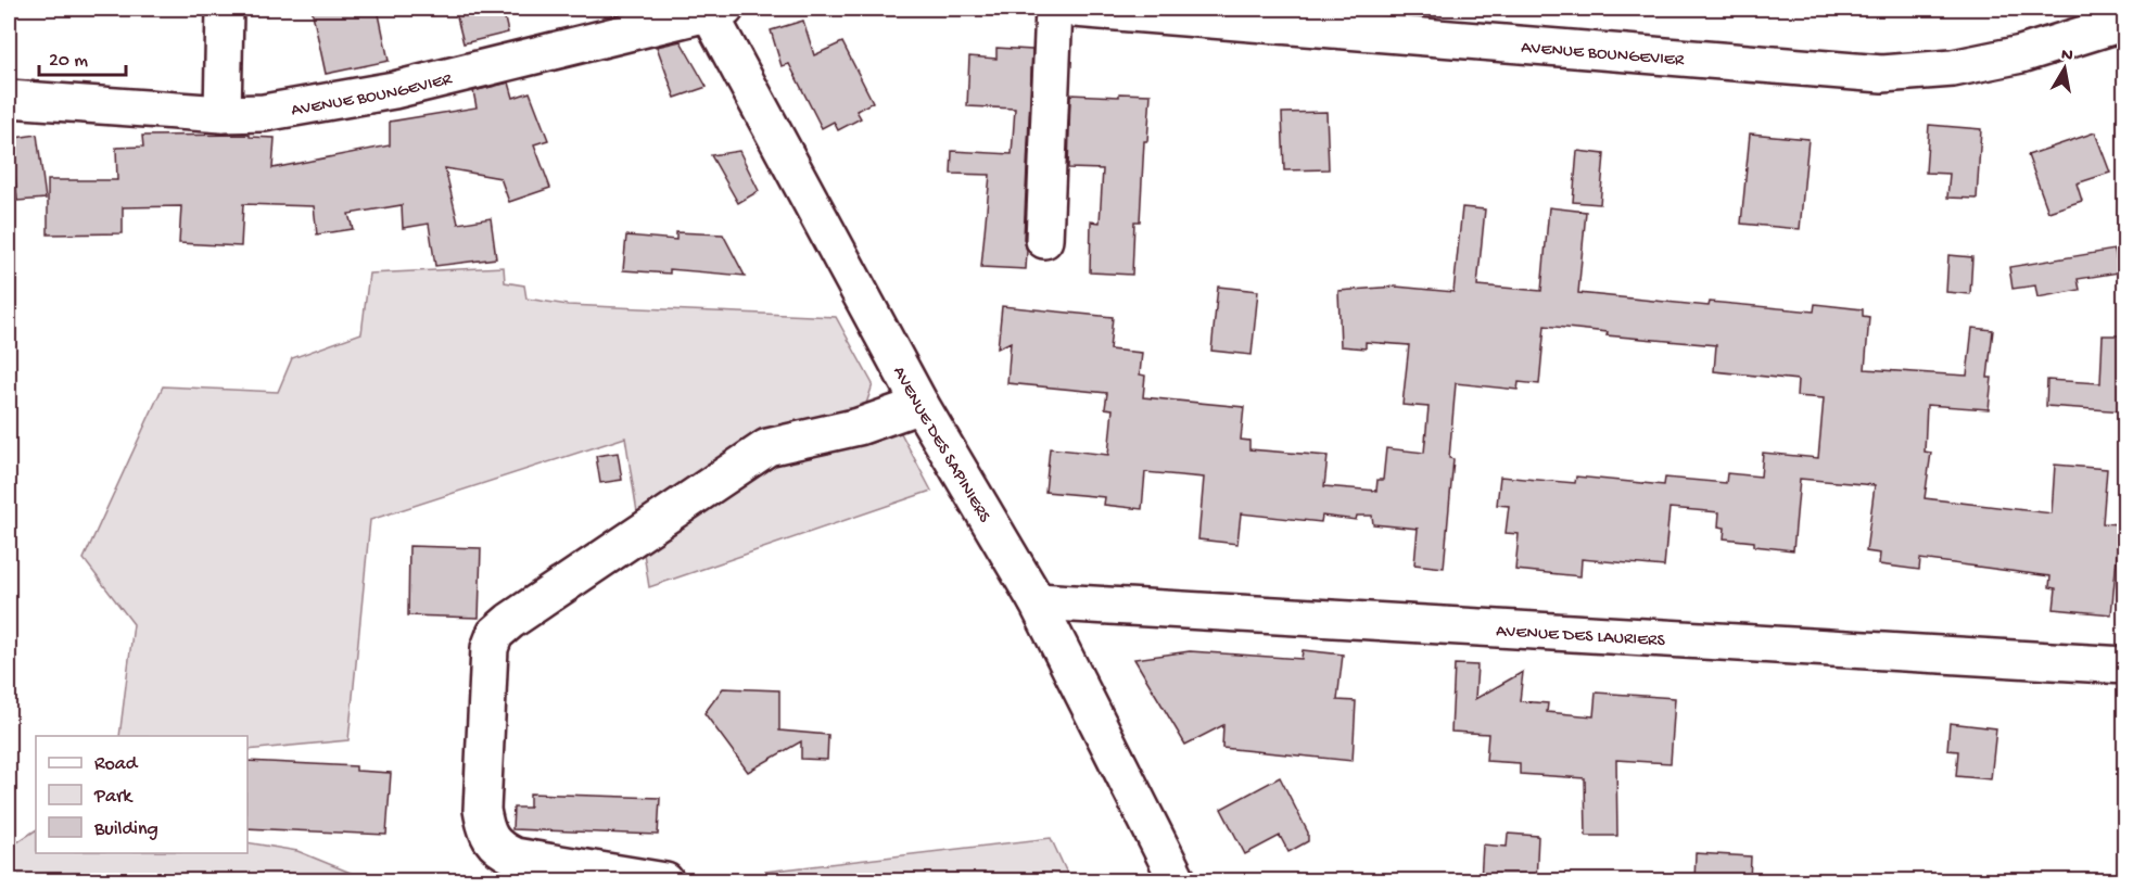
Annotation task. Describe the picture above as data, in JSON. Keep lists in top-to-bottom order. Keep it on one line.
{"streets":{"street":["AVENUE BOUNGEVIER","AVENUE DES SAPINIERS","AVENUE DES LAURIERS"]},"crossings":[["AVENUE BOUNGEVIER","AVENUE DES SAPINIERS"],["AVENUE DES SAPINIERS","AVENUE DES LAURIERS"]],"legend":["Road","Park","Building"],"scale_bar":"20 m","north":"top"}
